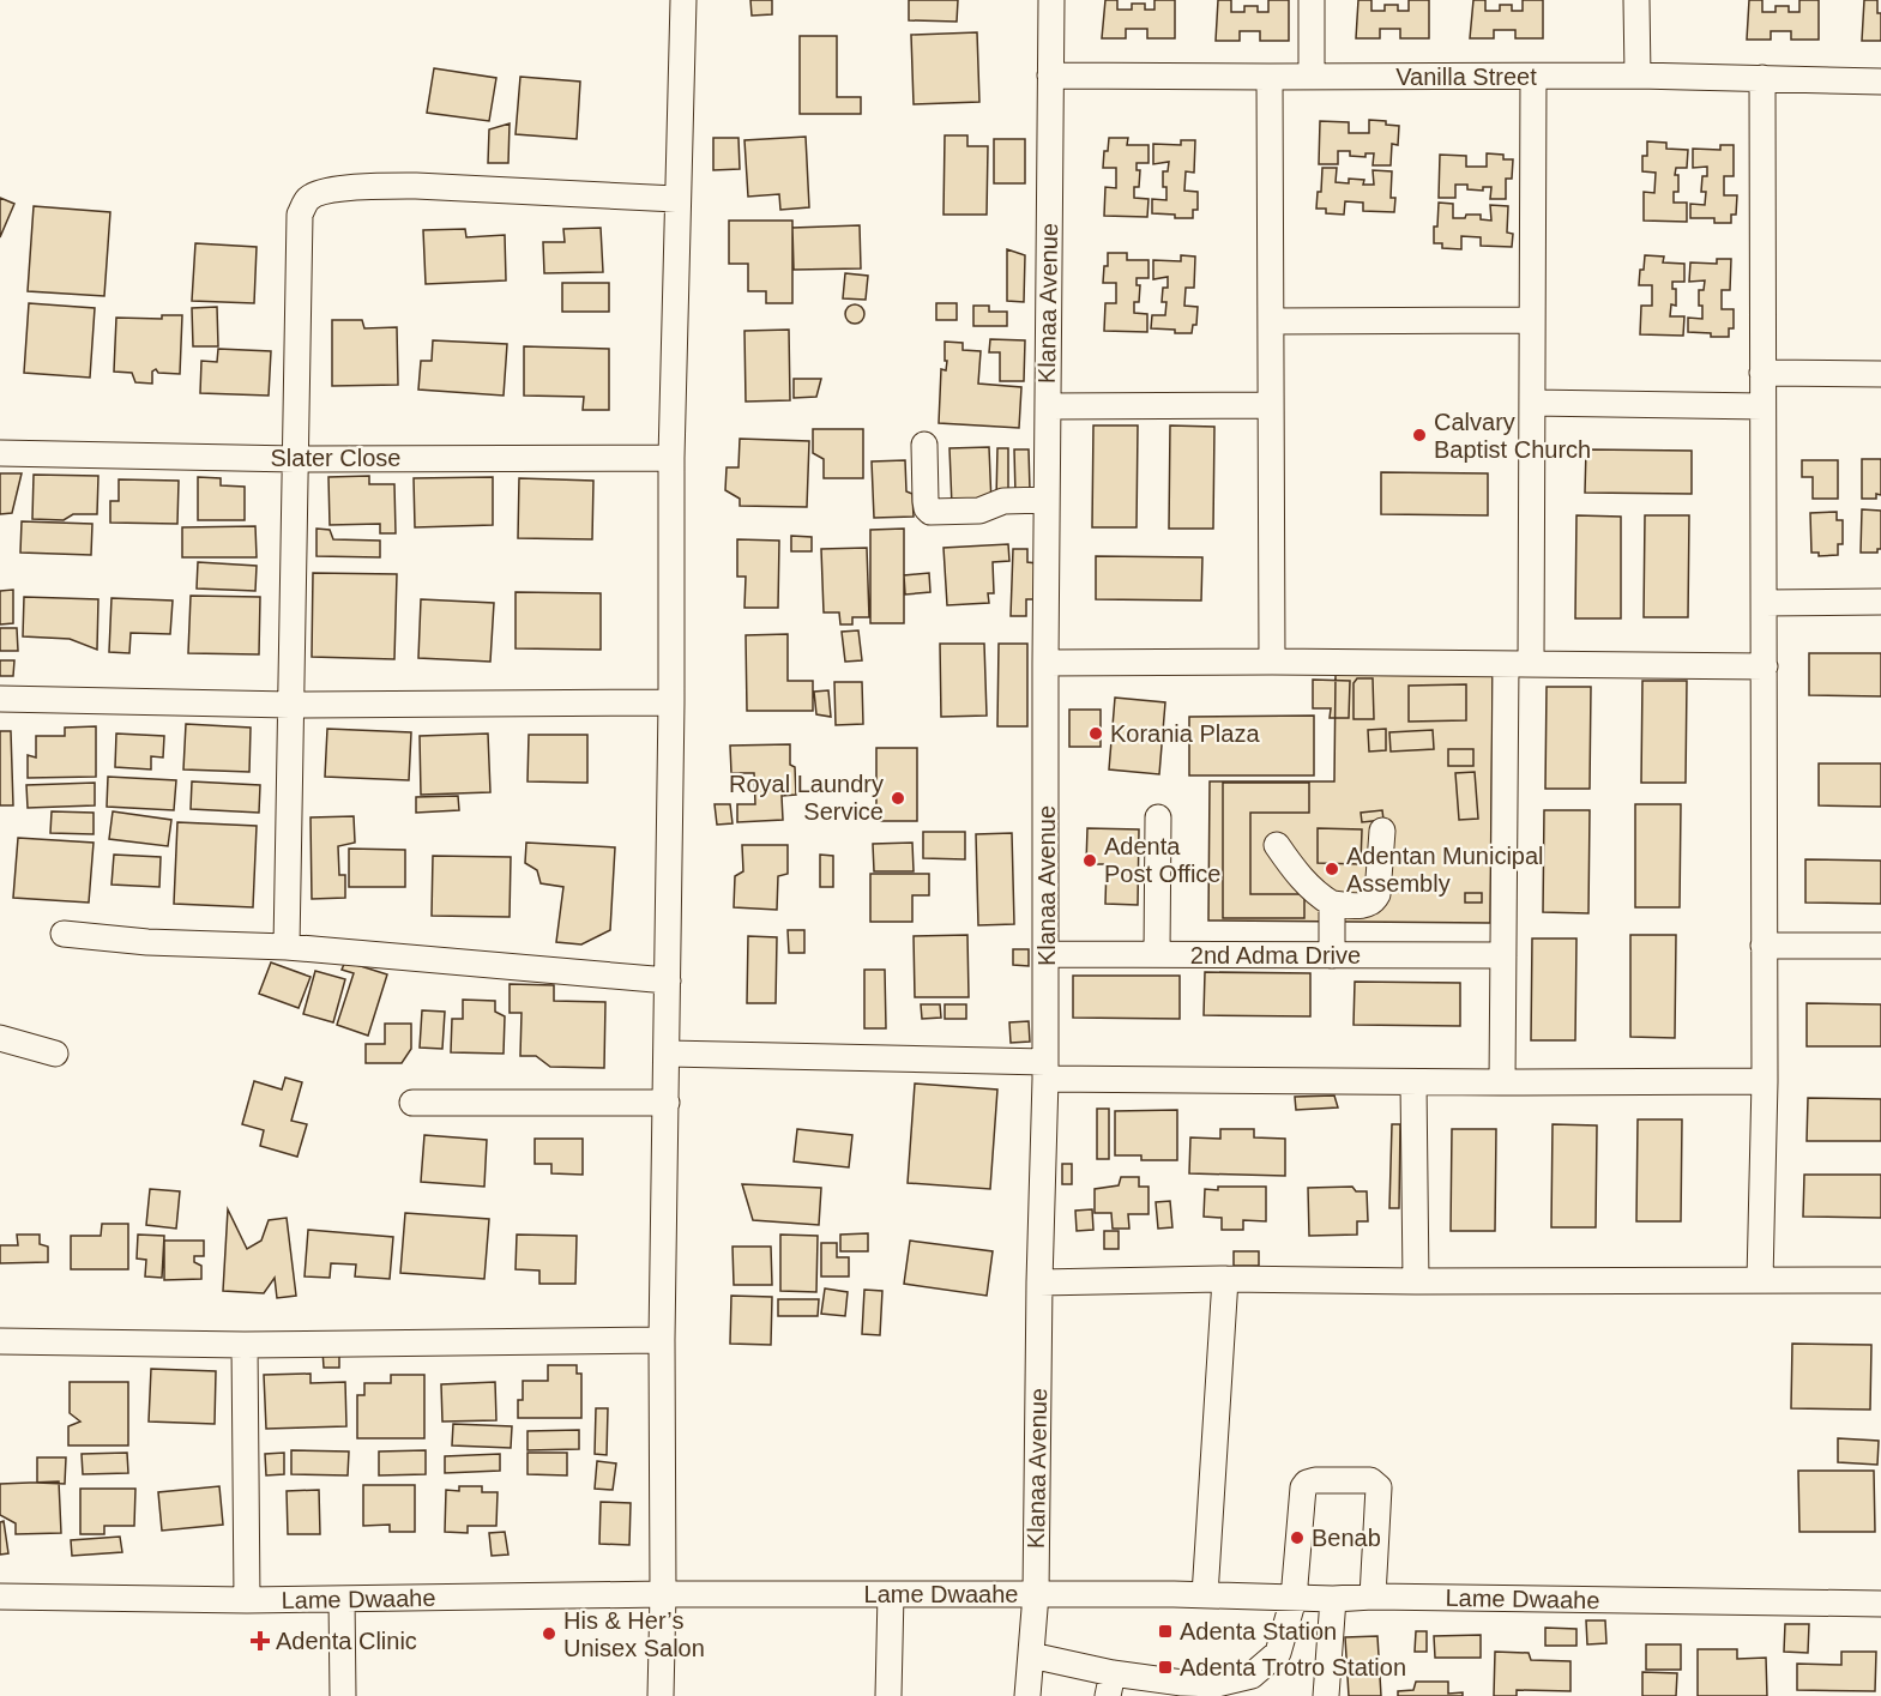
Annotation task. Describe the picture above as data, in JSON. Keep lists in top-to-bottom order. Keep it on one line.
{"streets":{"street":["Vanilla Street","Klanaa Avenue","Slater Close","2nd Adma Drive","Lame Dwaahe"]},"crossings":[["Vanilla Street","Klanaa Avenue"],["Klanaa Avenue","2nd Adma Drive"],["Klanaa Avenue","Lame Dwaahe"]],"places":{"other":["Calvary Baptist Church","Korania Plaza","Royal Laundry Service","Adenta Post Office","Adentan Municipal Assembly","Benab","His & Her’s Unisex Salon"],"transit":["Adenta Station","Adenta Trotro Station"],"health":["Adenta Clinic"]}}
